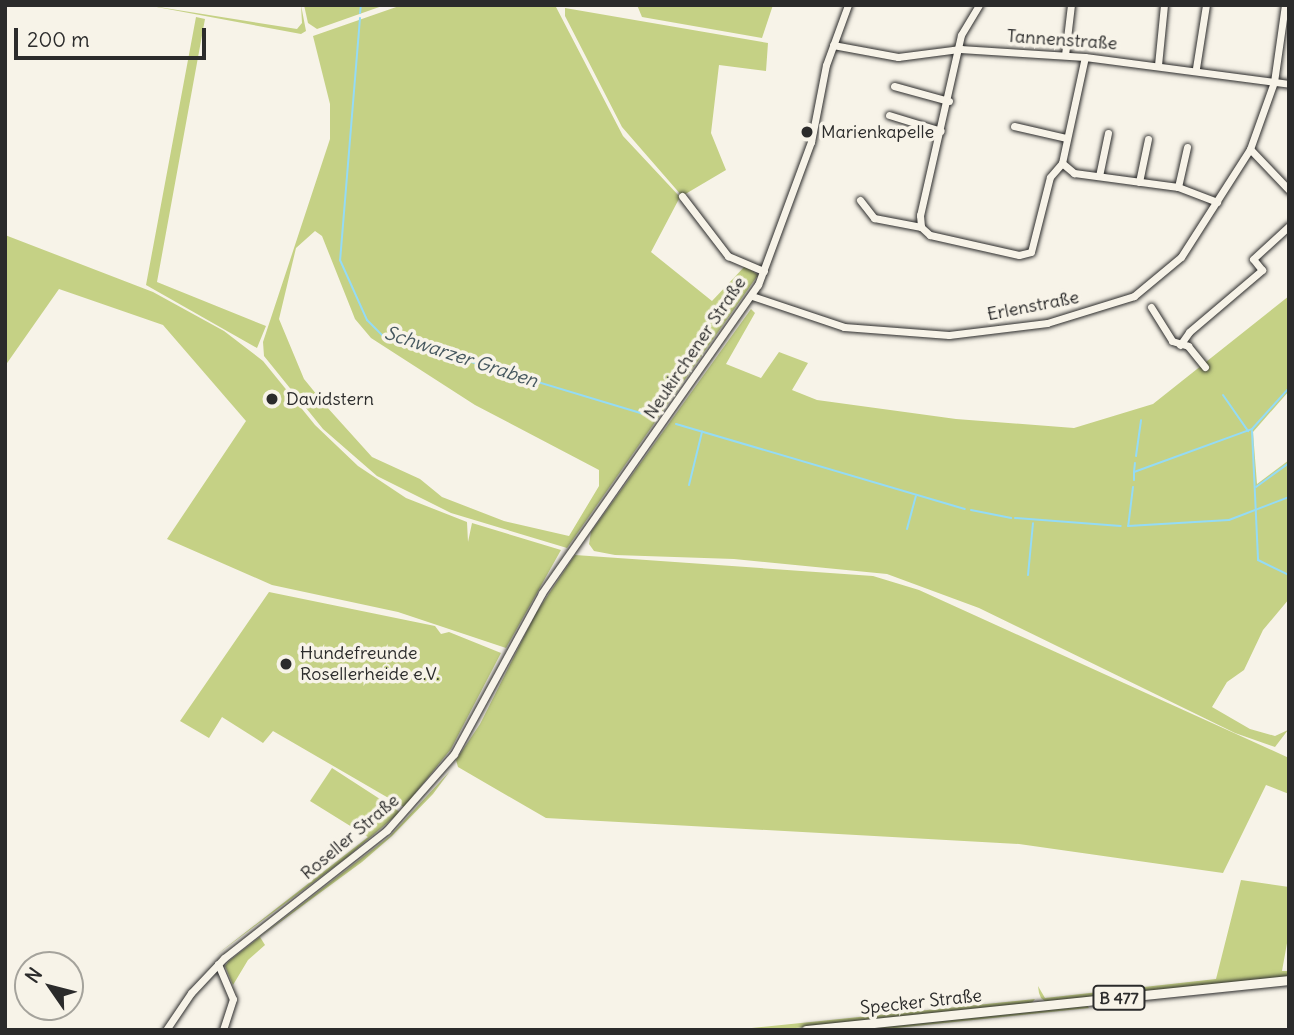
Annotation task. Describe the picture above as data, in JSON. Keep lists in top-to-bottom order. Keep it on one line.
{"streets":{"main road":["B 477","Specker Straße"],"street":["Tannenstraße","Erlenstraße","Neukirchener Straße","Roseller Straße"]},"crossings":[["Tannenstraße","Erlenstraße"],["Tannenstraße","Neukirchener Straße"],["Erlenstraße","Neukirchener Straße"],["Neukirchener Straße","Roseller Straße"]],"water":["Schwarzer Graben"],"places":["Marienkapelle","Davidstern","Hundefreunde Rosellerheide e.V."],"scale_bar":"200 m","north":"top left"}
